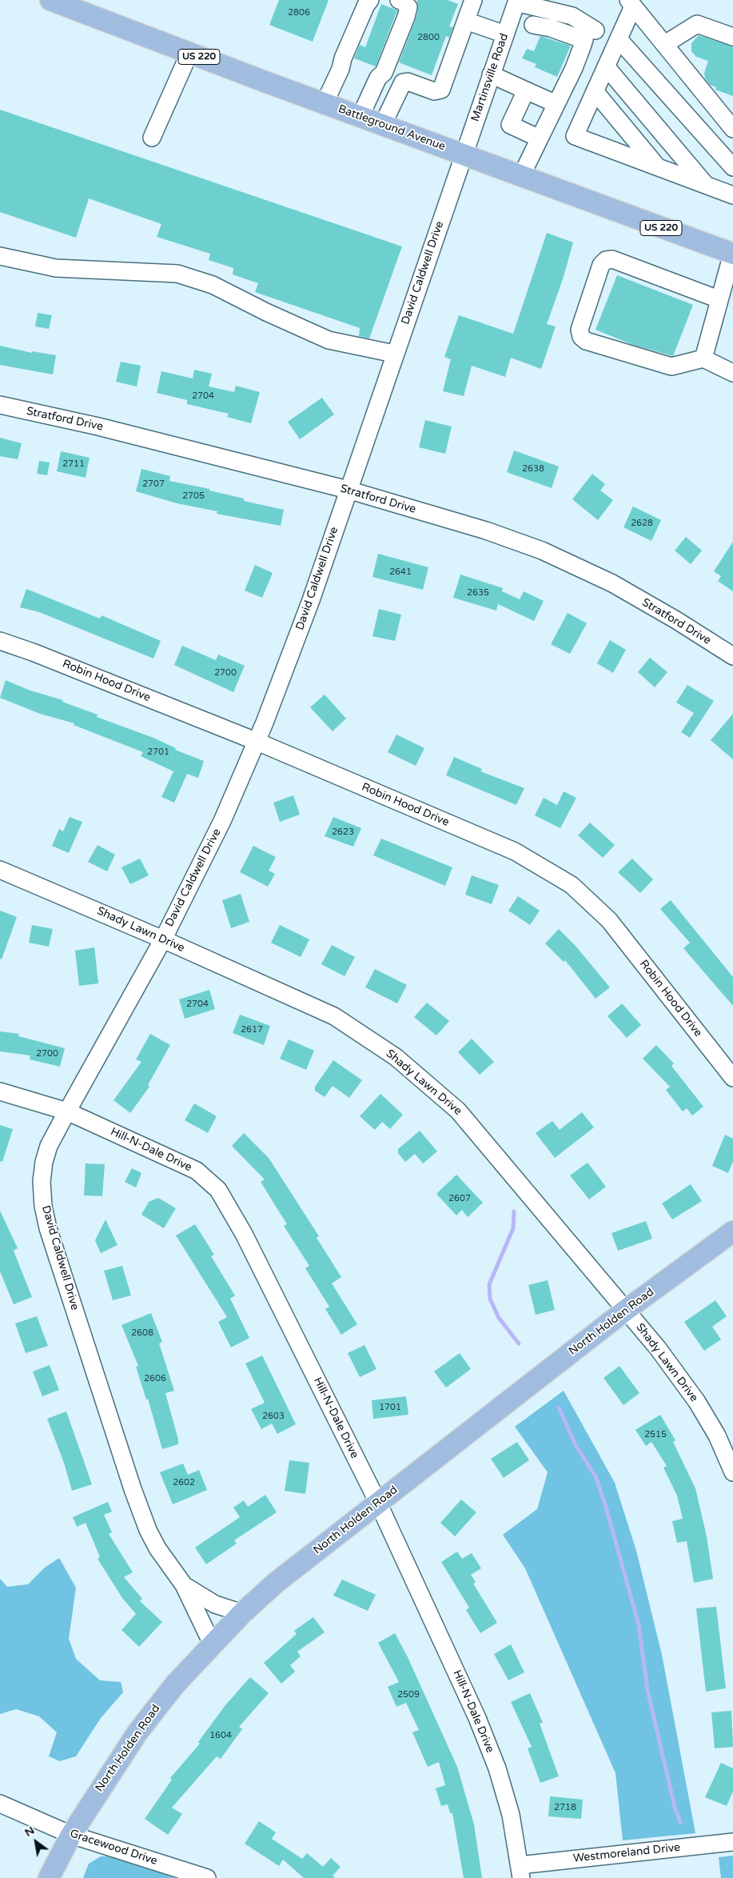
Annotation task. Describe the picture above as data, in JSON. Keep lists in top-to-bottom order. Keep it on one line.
{"streets":{"main road":["US 220","Battleground Avenue","North Holden Road"],"street":["Martinsville Road","David Caldwell Drive","Stratford Drive","Robin Hood Drive","Shady Lawn Drive","Hill-N-Dale Drive","Gracewood Drive","Westmoreland Drive"]},"crossings":[["Martinsville Road","Battleground Avenue"],["Martinsville Road","David Caldwell Drive"],["Battleground Avenue","David Caldwell Drive"],["David Caldwell Drive","Stratford Drive"],["David Caldwell Drive","Robin Hood Drive"],["David Caldwell Drive","Shady Lawn Drive"],["David Caldwell Drive","Hill-N-Dale Drive"],["David Caldwell Drive","North Holden Road"],["Shady Lawn Drive","North Holden Road"],["Hill-N-Dale Drive","North Holden Road"],["Hill-N-Dale Drive","Westmoreland Drive"],["North Holden Road","Gracewood Drive"]],"house_numbers":["2806","2800","2704","2711","2638","2707","2705","2628","2641","2635","2700","2701","2623","2704","2617","2700","2607","2608","2606","1701","2603","2515","2602","2509","1604","2718"],"north":"top left"}
